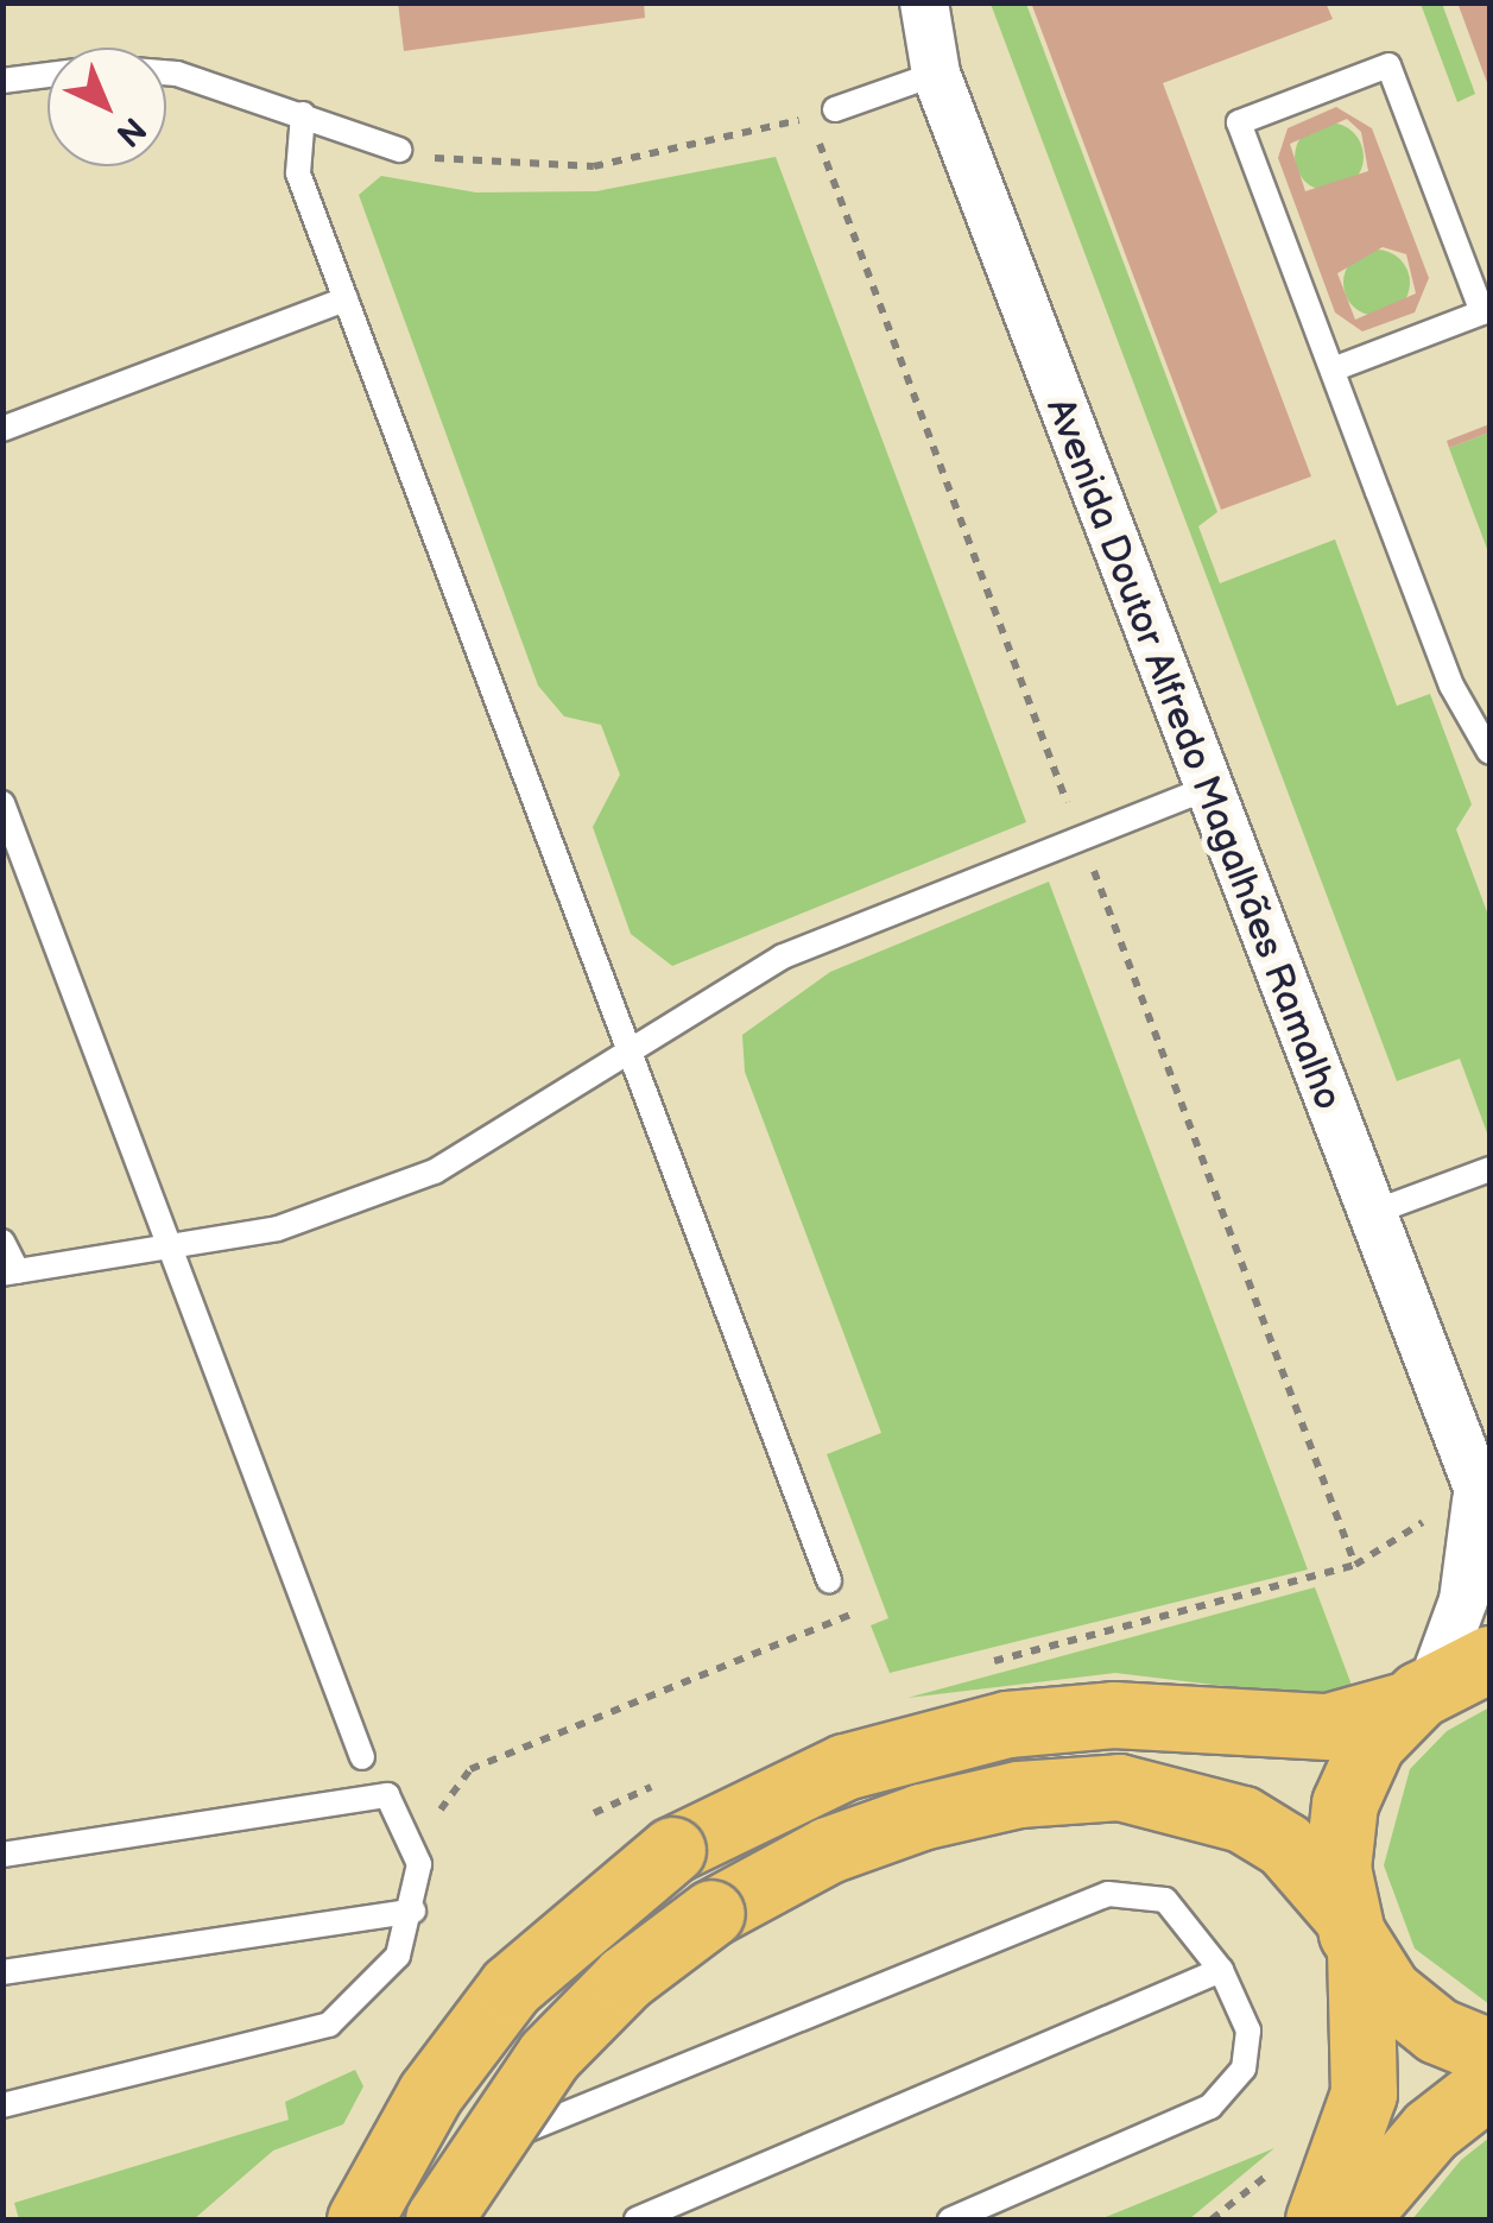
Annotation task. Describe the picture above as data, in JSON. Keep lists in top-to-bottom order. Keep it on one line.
{"streets":{"main road":["Avenida Doutor Alfredo Magalhães Ramalho"]},"north":"bottom right"}
